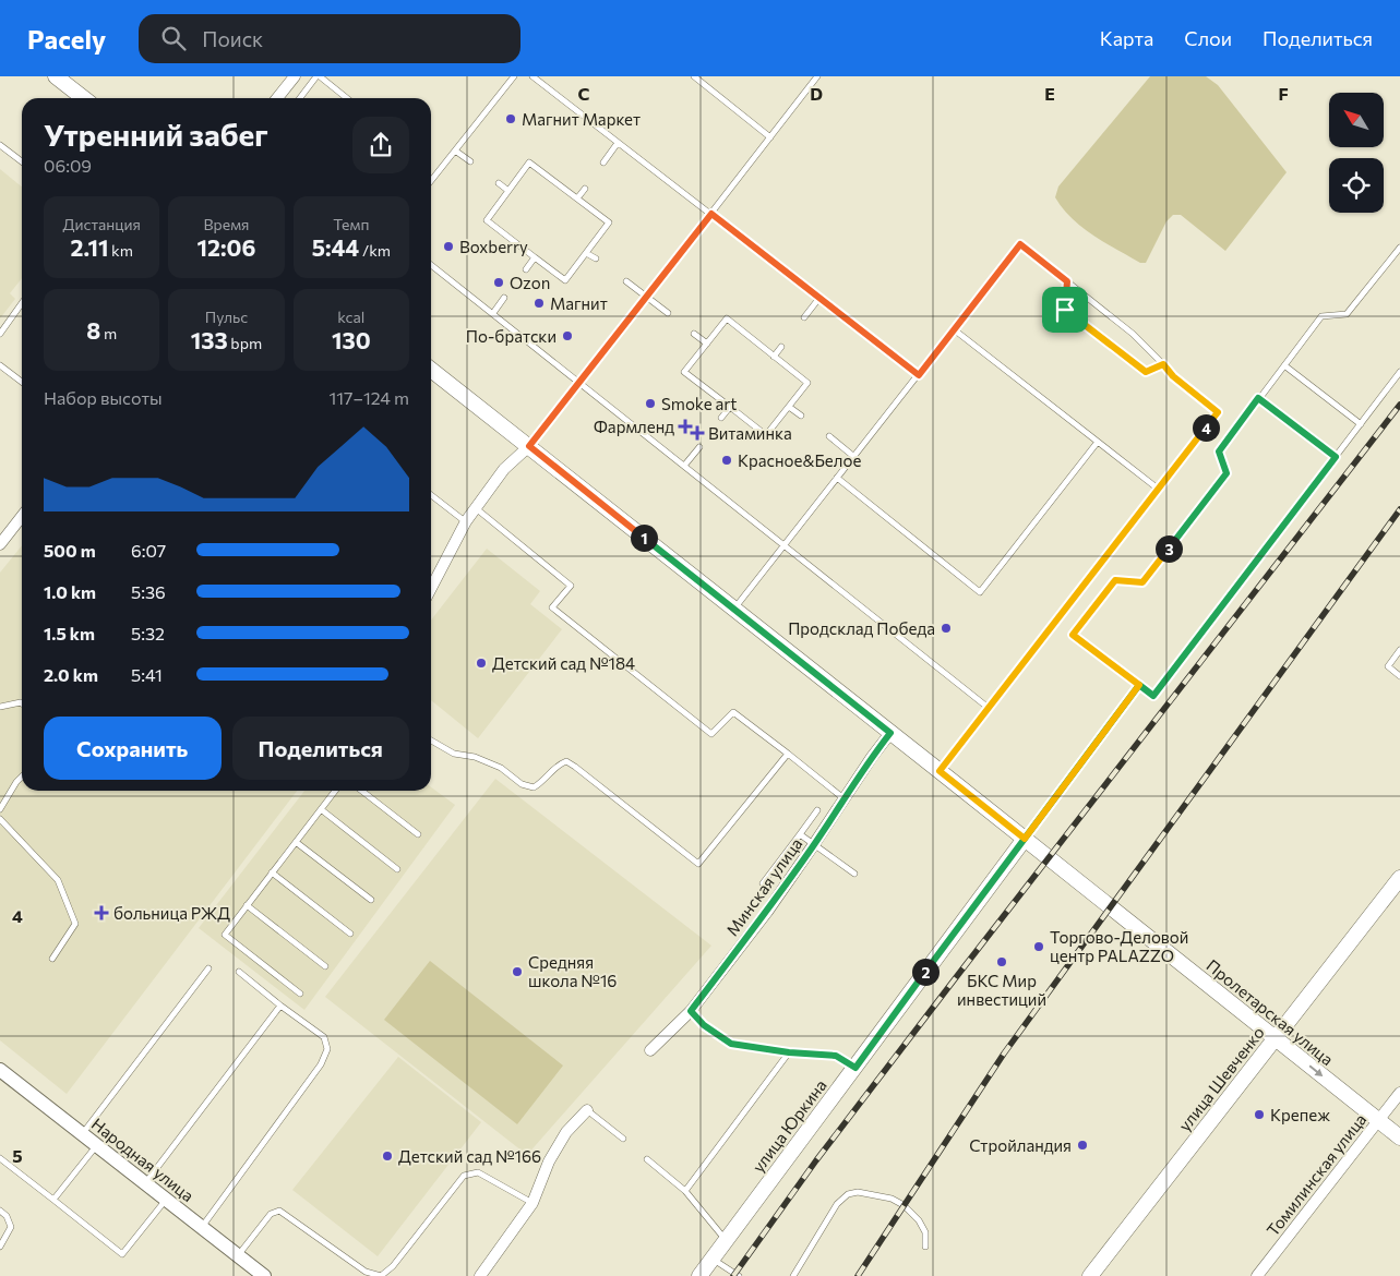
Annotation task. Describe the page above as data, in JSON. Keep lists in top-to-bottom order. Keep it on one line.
{"streets":{"main road":["Пролетарская улица","улица Шевченко","улица Юркина"],"street":["Минская улица","Народная улица","Томилинская улица"]},"crossings":[["Минская улица","Пролетарская улица"],["Пролетарская улица","улица Шевченко"],["Пролетарская улица","улица Юркина"],["Пролетарская улица","Томилинская улица"]],"places":{"other":["Магнит Маркет","Boxberry","Ozon","Магнит","По-братски","Smoke art","Красное&Белое","Продсклад Победа","Детский сад №184","Торгово-Деловой центр PALAZZO","БКС Мир инвестиций","Средняя школа №16","Крепеж","Стройландия","Детский сад №166"],"health":["Фармленд","Витаминка","больница РЖД"]},"north":"top left","page":{"header":"Pacely","search":"Поиск","nav":["Карта","Слои","Поделиться"],"heading":["Утренний забег","06:09"],"stats":[["Дистанция","2.11 km"],["Время","12:06"],["Темп","5:44 /km"],["8 m"],["Пульс","133 bpm"],["kcal","130"]],"chart":["Набор высоты","117–124 m"],"pins":["4","1","3","2"],"list":[{"name":"500 m","note":"6:07"},{"name":"1.0 km","note":"5:36"},{"name":"1.5 km","note":"5:32"},{"name":"2.0 km","note":"5:41"}],"buttons":["Сохранить","Поделиться"]},"grid":{"columns":["C","D","E","F"],"rows":["4","5"]}}
